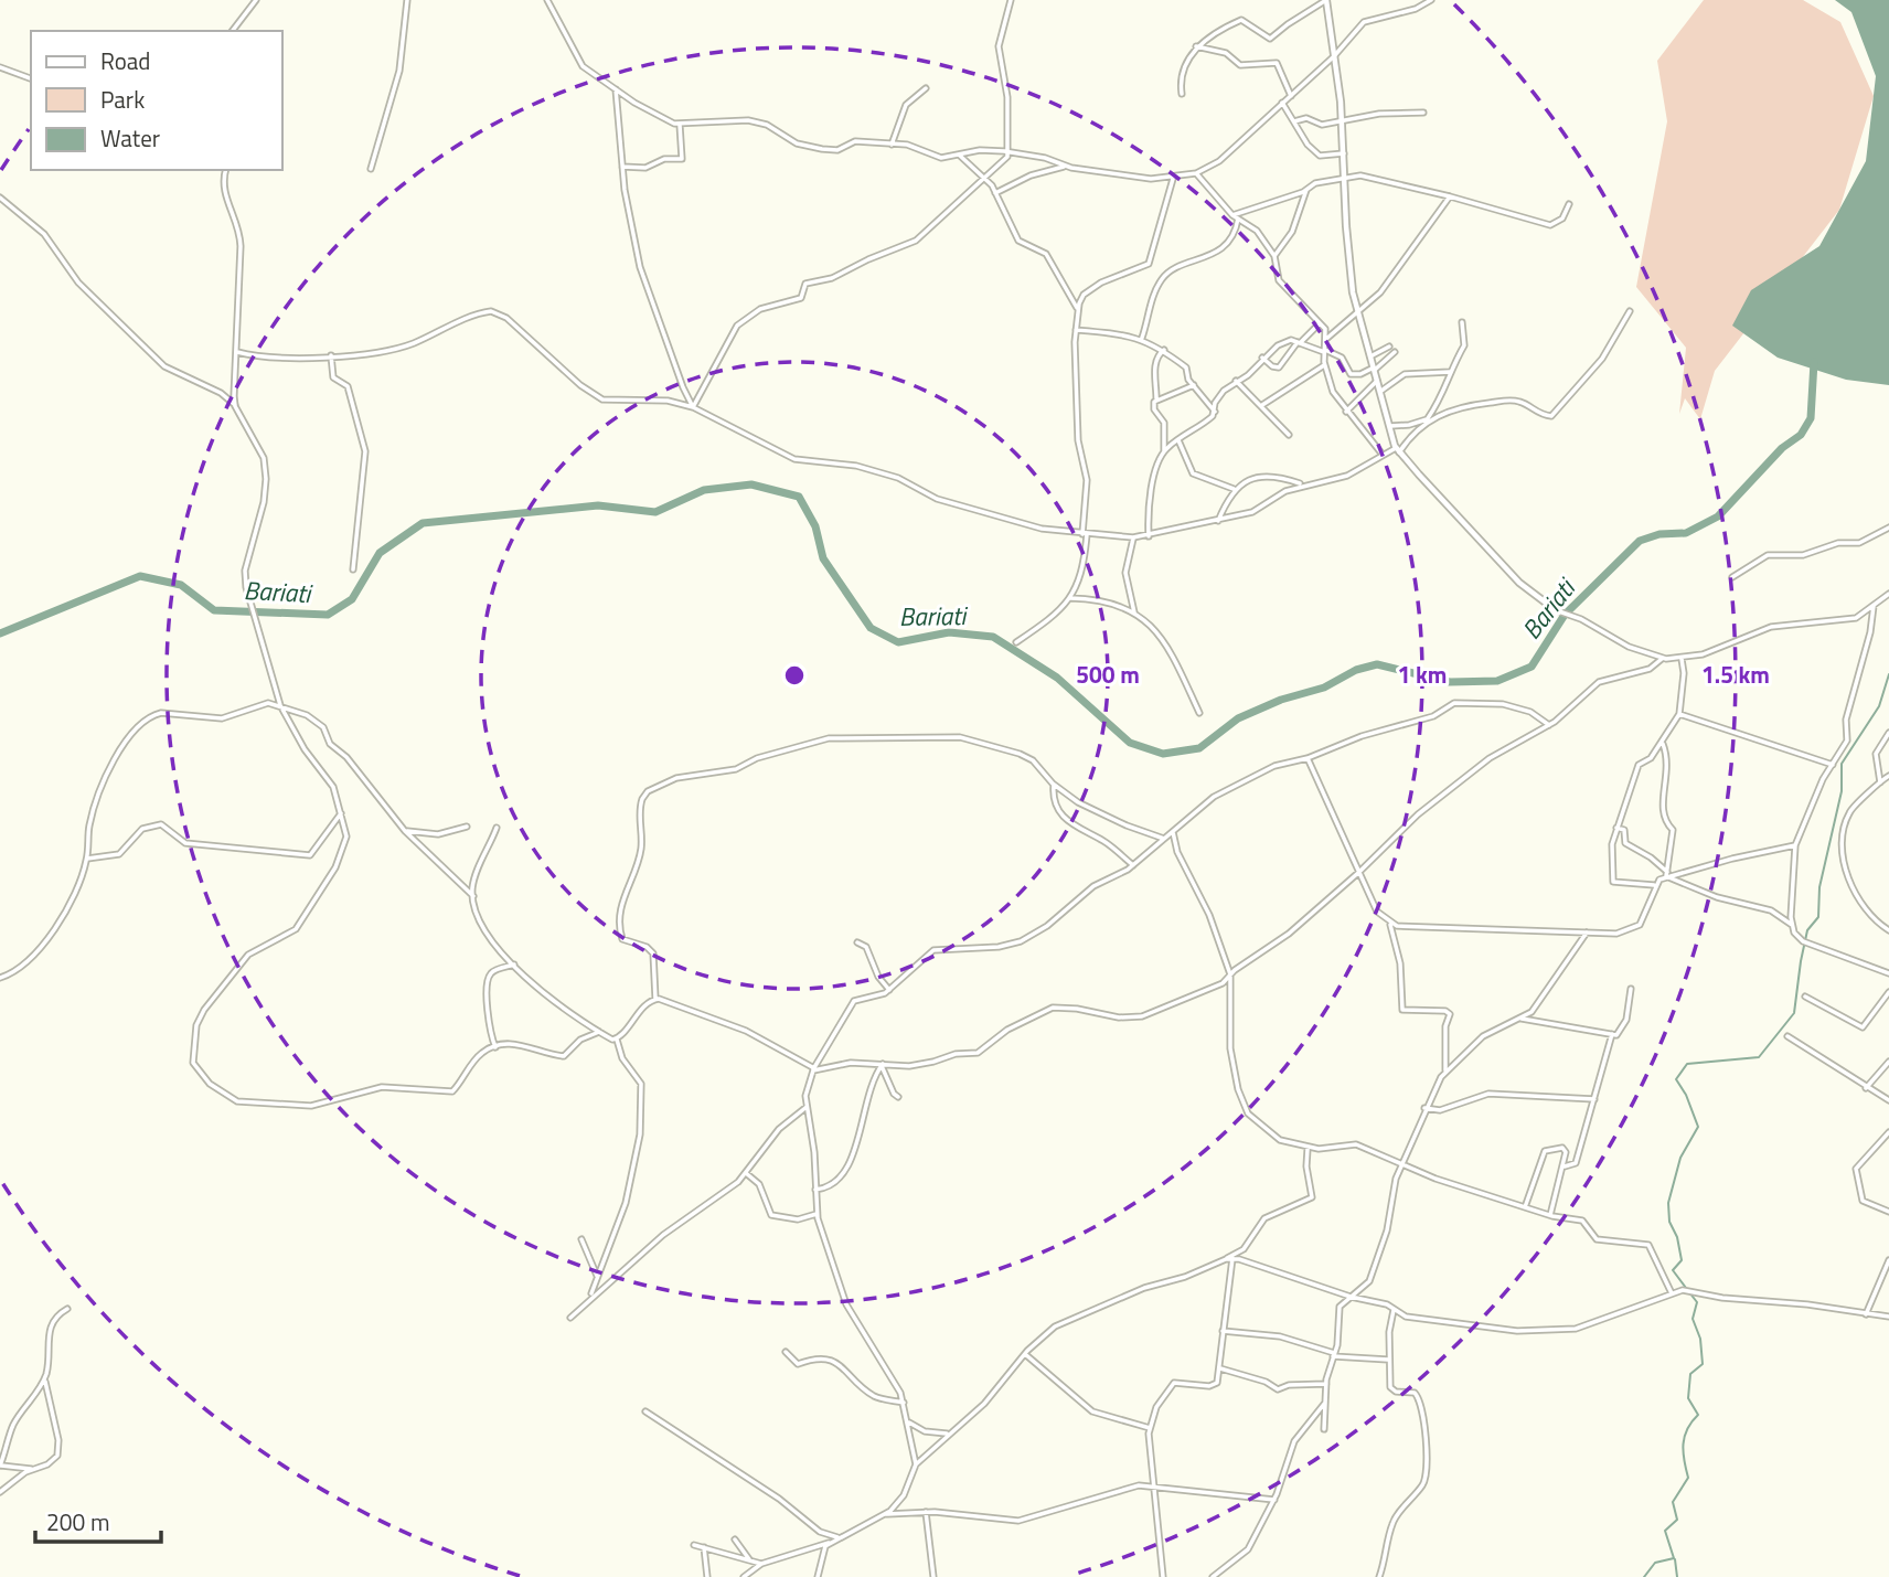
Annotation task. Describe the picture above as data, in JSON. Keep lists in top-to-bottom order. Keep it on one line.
{"water":["Bariati"],"legend":["Road","Park","Water"],"scale_bar":"200 m","rings":["500 m","1 km","1.5 km"]}
